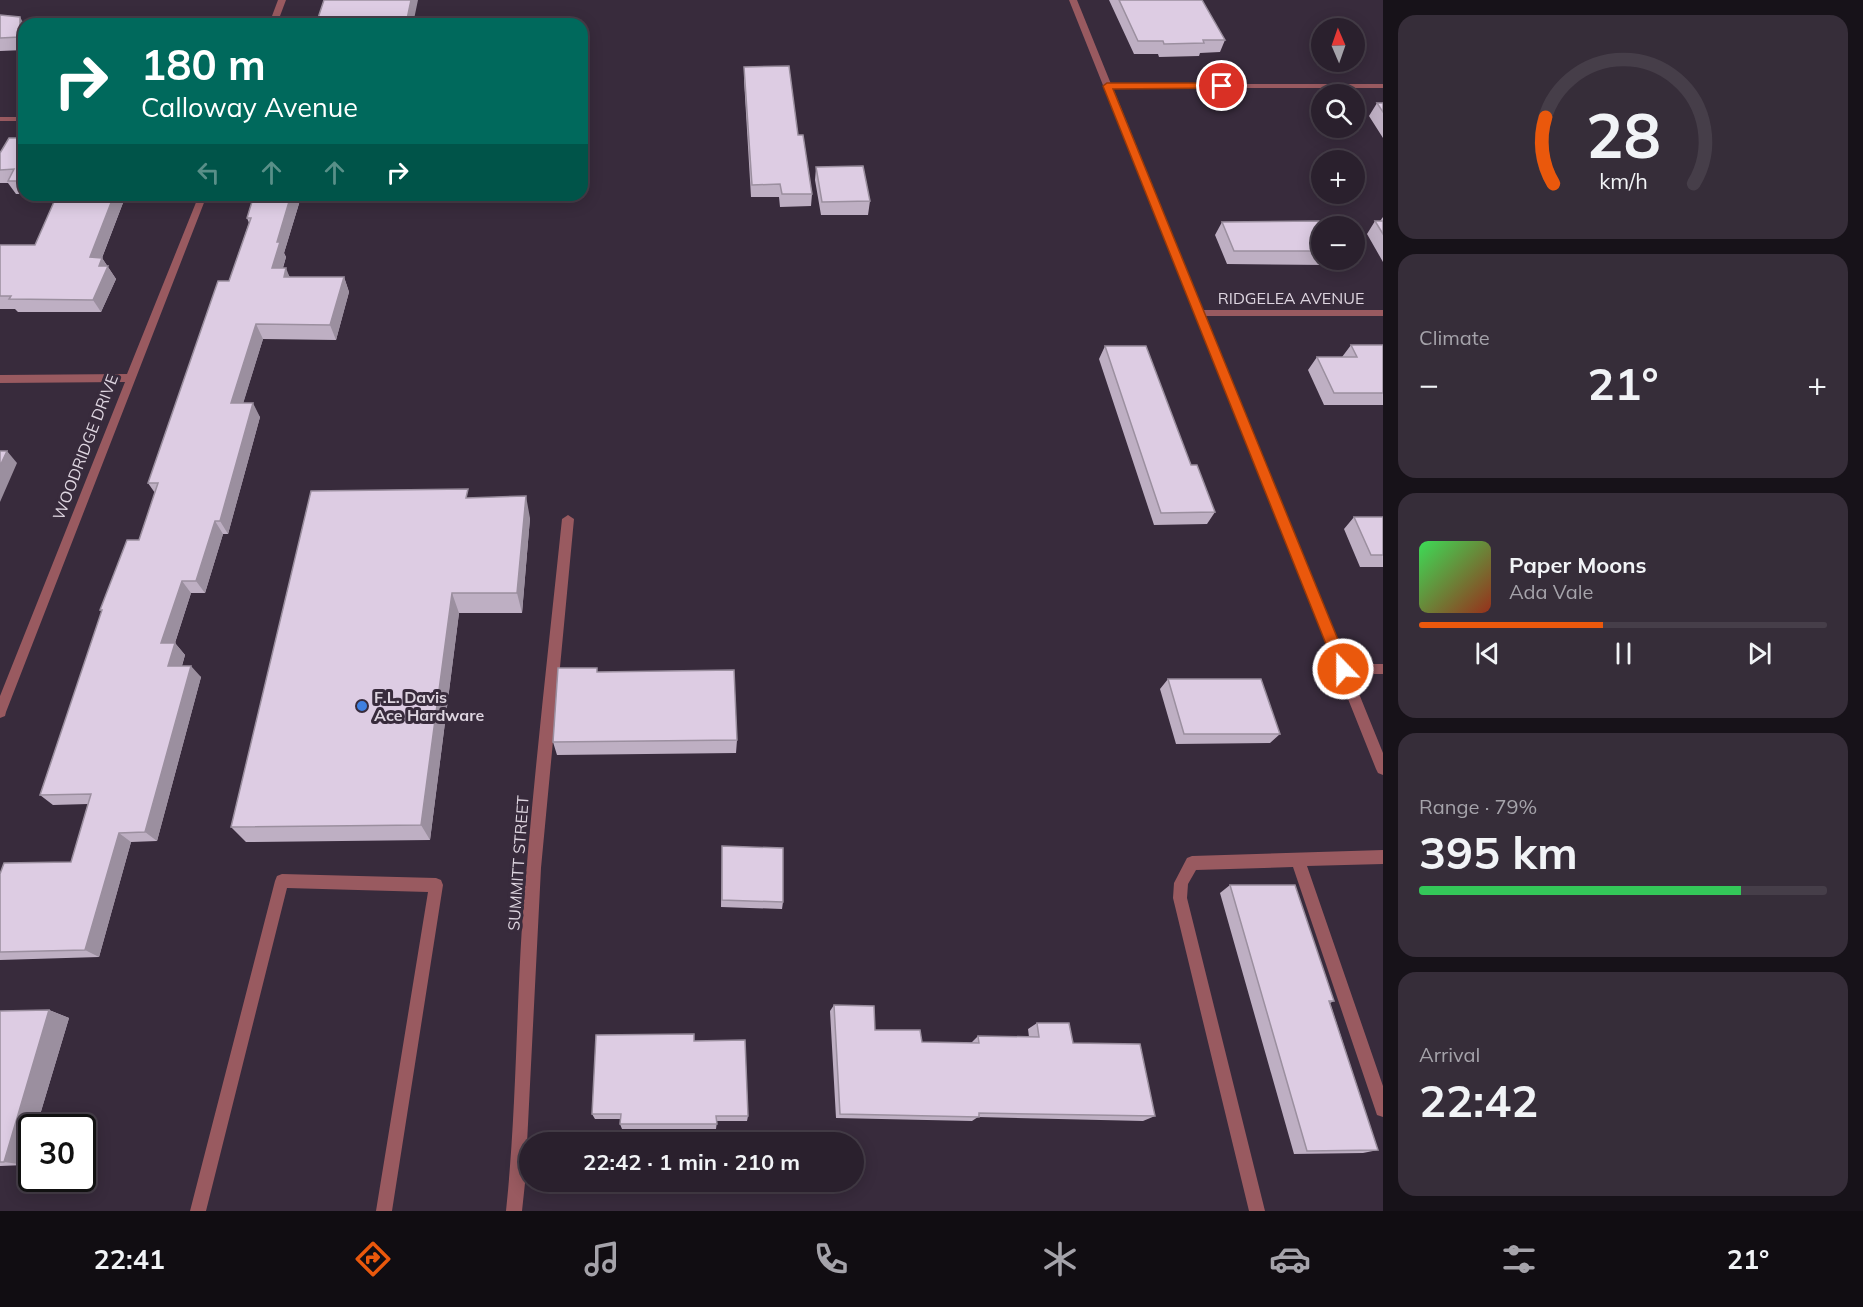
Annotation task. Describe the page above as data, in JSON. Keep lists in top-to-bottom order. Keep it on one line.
{"streets":{"street":["RIDGELEA AVENUE","WOODRIDGE DRIVE","SUMMITT STREET"]},"places":["F.L. Davis Ace Hardware"],"north":"top","page":{"map_buttons":["+","−"],"turn":["180 m","Calloway Avenue"],"tile":["Climate",["Range · 79%","395 km"],["Arrival","22:42"]],"heat":["−","21°","+"],"song":["Paper Moons","Ada Vale"],"limit":"30","trip":"22:42 · 1 min · 210 m","tabs":["22:41","21°"],"gauge":["28","km/h"]}}
